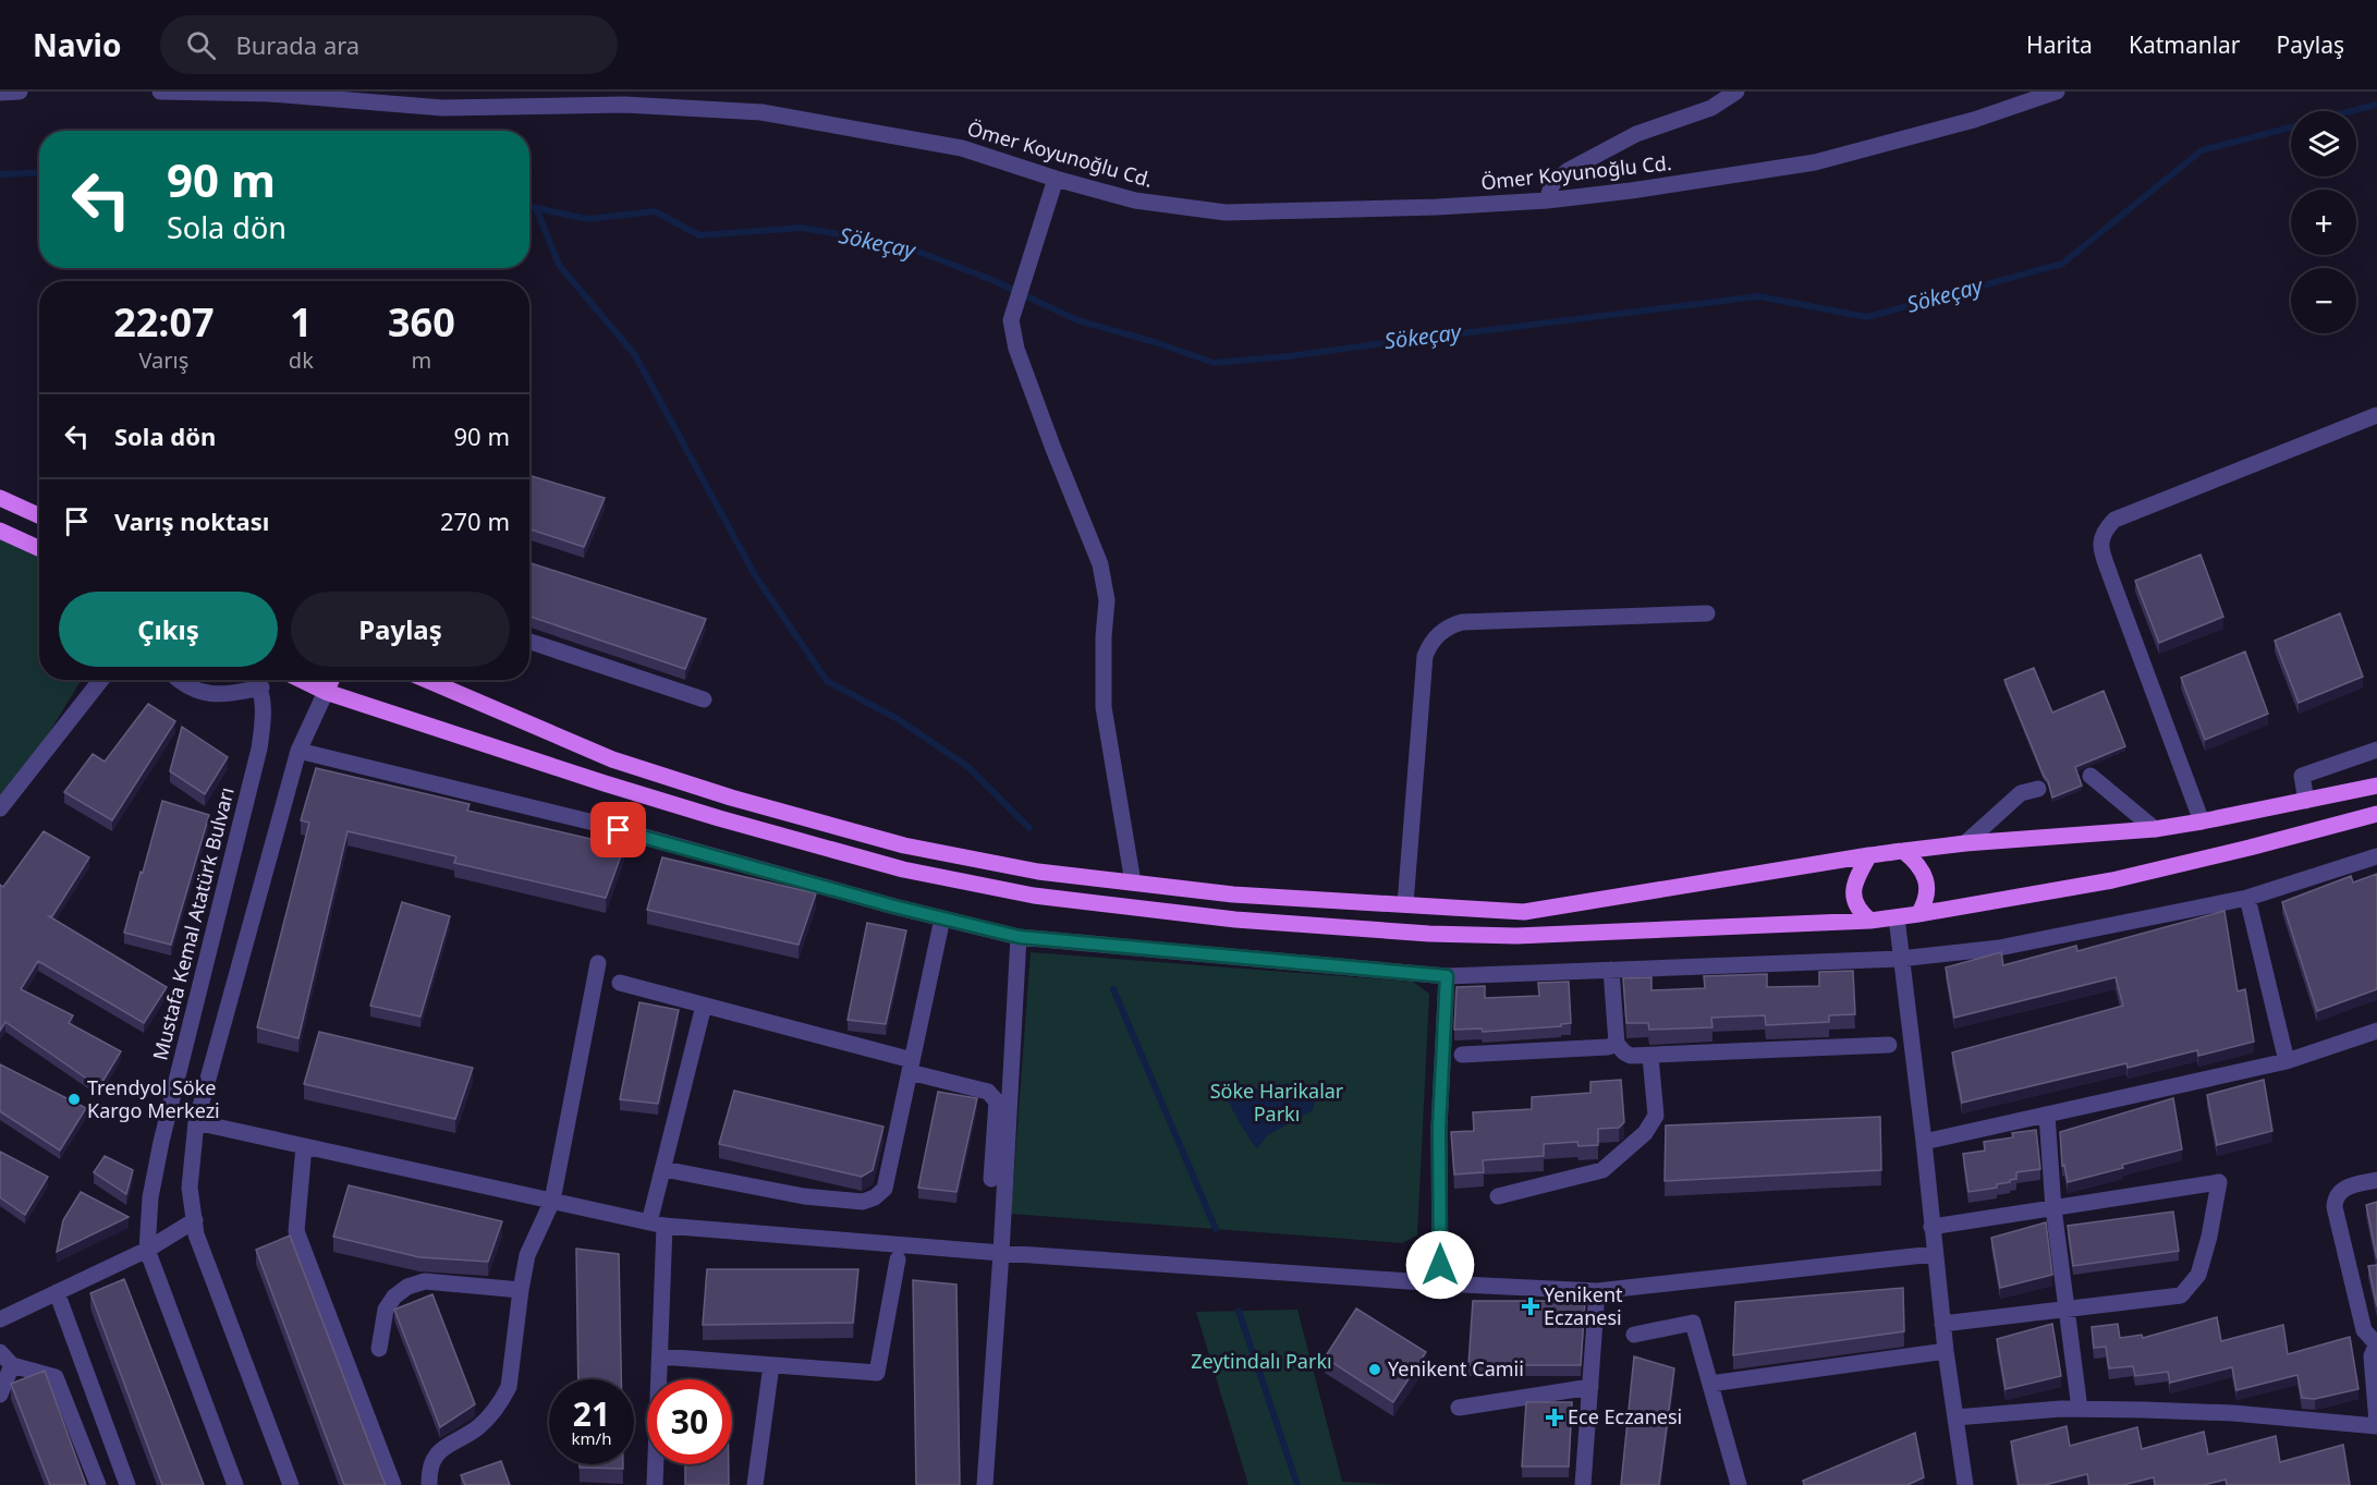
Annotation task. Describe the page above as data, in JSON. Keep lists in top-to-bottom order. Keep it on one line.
{"streets":{"street":["Ömer Koyunoğlu Cd.","Mustafa Kemal Atatürk Bulvarı"]},"water":["Sökeçay"],"parks":["Söke Harikalar Parkı","Zeytindalı Parkı"],"places":{"other":["Trendyol Söke Kargo Merkezi","Yenikent Camii"],"health":["Yenikent Eczanesi","Ece Eczanesi"]},"page":{"header":"Navio","search":"Burada ara","nav":["Harita","Katmanlar","Paylaş"],"map_buttons":["+","−"],"turn":["90 m","Sola dön"],"eta":["22:07","Varış","1","dk","360","m"],"list":[{"name":"Sola dön","value":"90 m"},{"name":"Varış noktası","value":"270 m"}],"buttons":["Çıkış","Paylaş"],"speed":"21 km/h","limit":"30"}}
